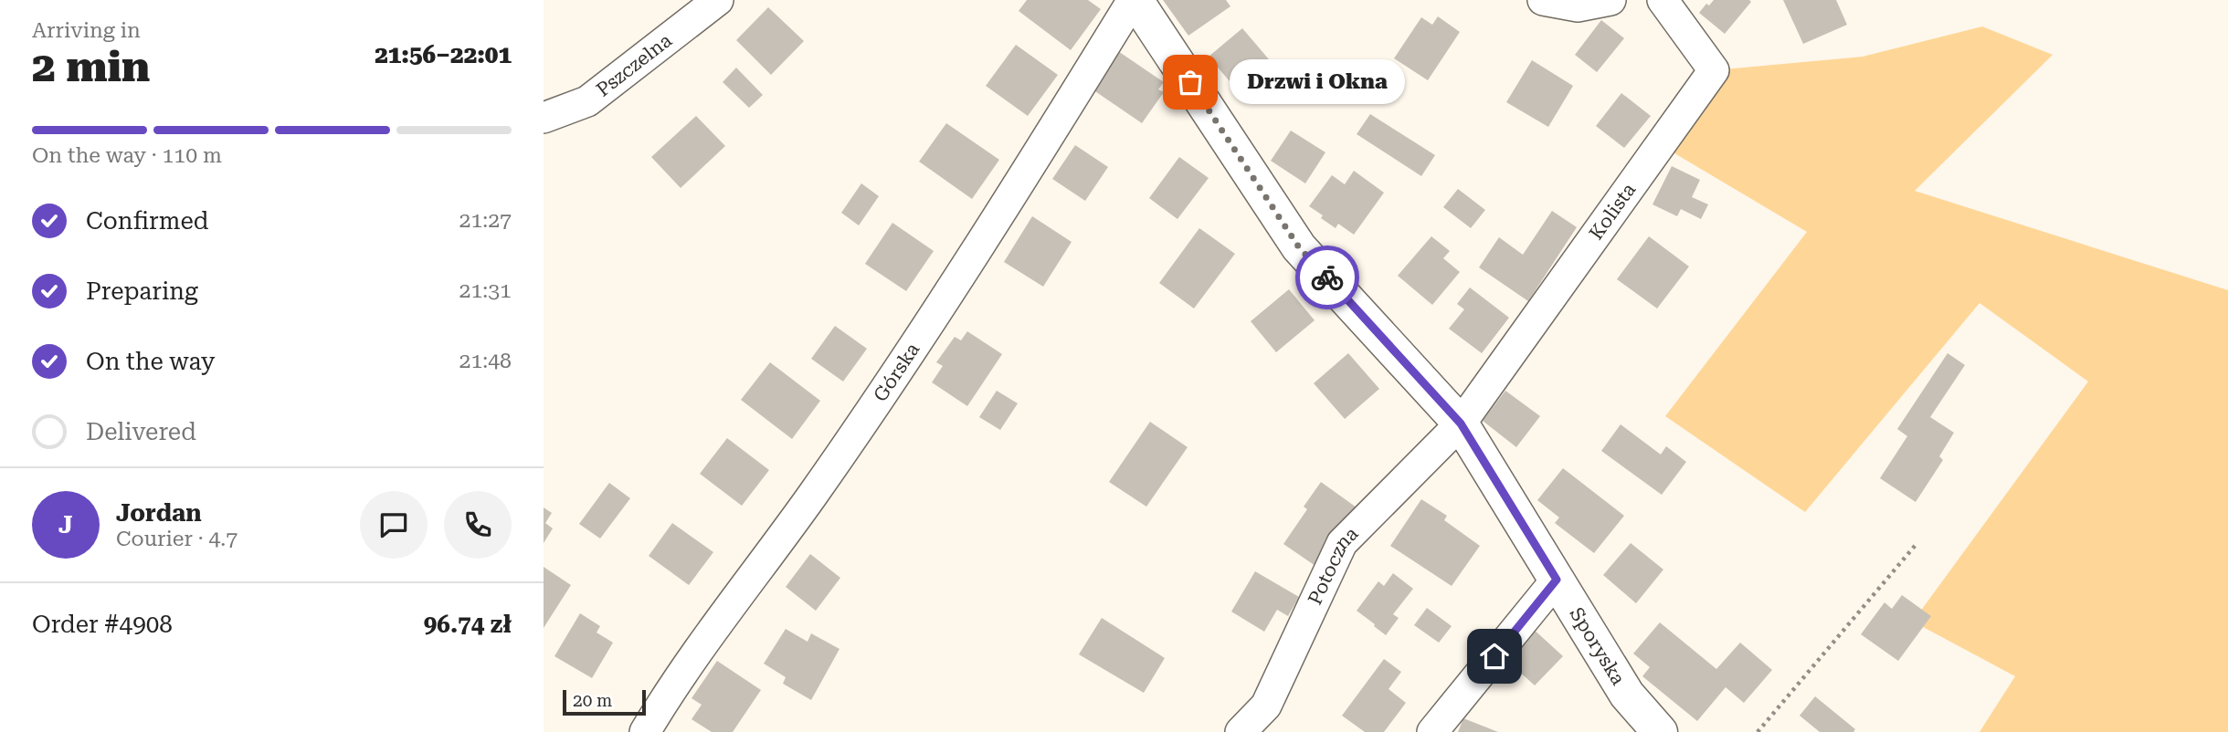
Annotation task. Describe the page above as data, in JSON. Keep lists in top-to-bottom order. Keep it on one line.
{"streets":{"street":["Pszczelna","Kolista","Górska","Potoczna","Sporyska"]},"crossings":[["Kolista","Potoczna"],["Kolista","Sporyska"],["Górska","Sporyska"],["Potoczna","Sporyska"]],"places":["Drzwi i Okna"],"scale_bar":"20 m","page":{"heading":["2 min","Arriving in","21:56–22:01"],"panel":["Jordan","Courier · 4.7","Order #4908","96.74 zł"],"bubble":"Drzwi i Okna","bar":"On the way · 110 m","list":[["Confirmed","21:27"],["Preparing","21:31"],["On the way","21:48"],"Delivered"],"round":"J","scale":"20 m"}}
